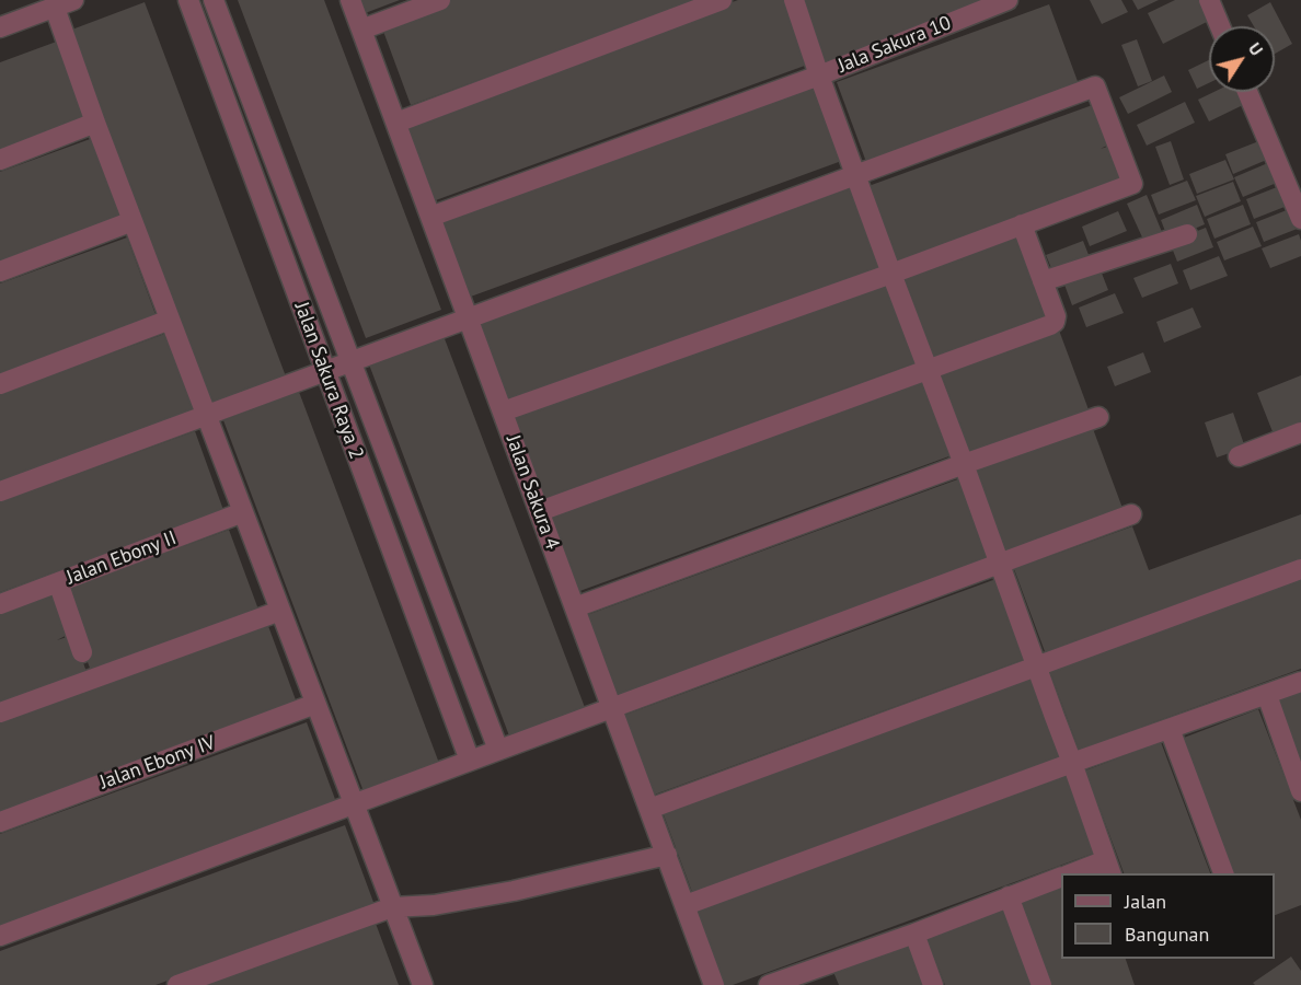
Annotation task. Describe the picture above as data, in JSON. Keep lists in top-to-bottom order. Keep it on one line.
{"streets":{"street":["Jala Sakura 10","Jalan Sakura Raya 2","Jalan Sakura 4","Jalan Ebony II","Jalan Ebony IV"]},"crossings":[["Jala Sakura 10","Jalan Sakura 4"]],"legend":["Jalan","Bangunan"],"north":"top right"}
